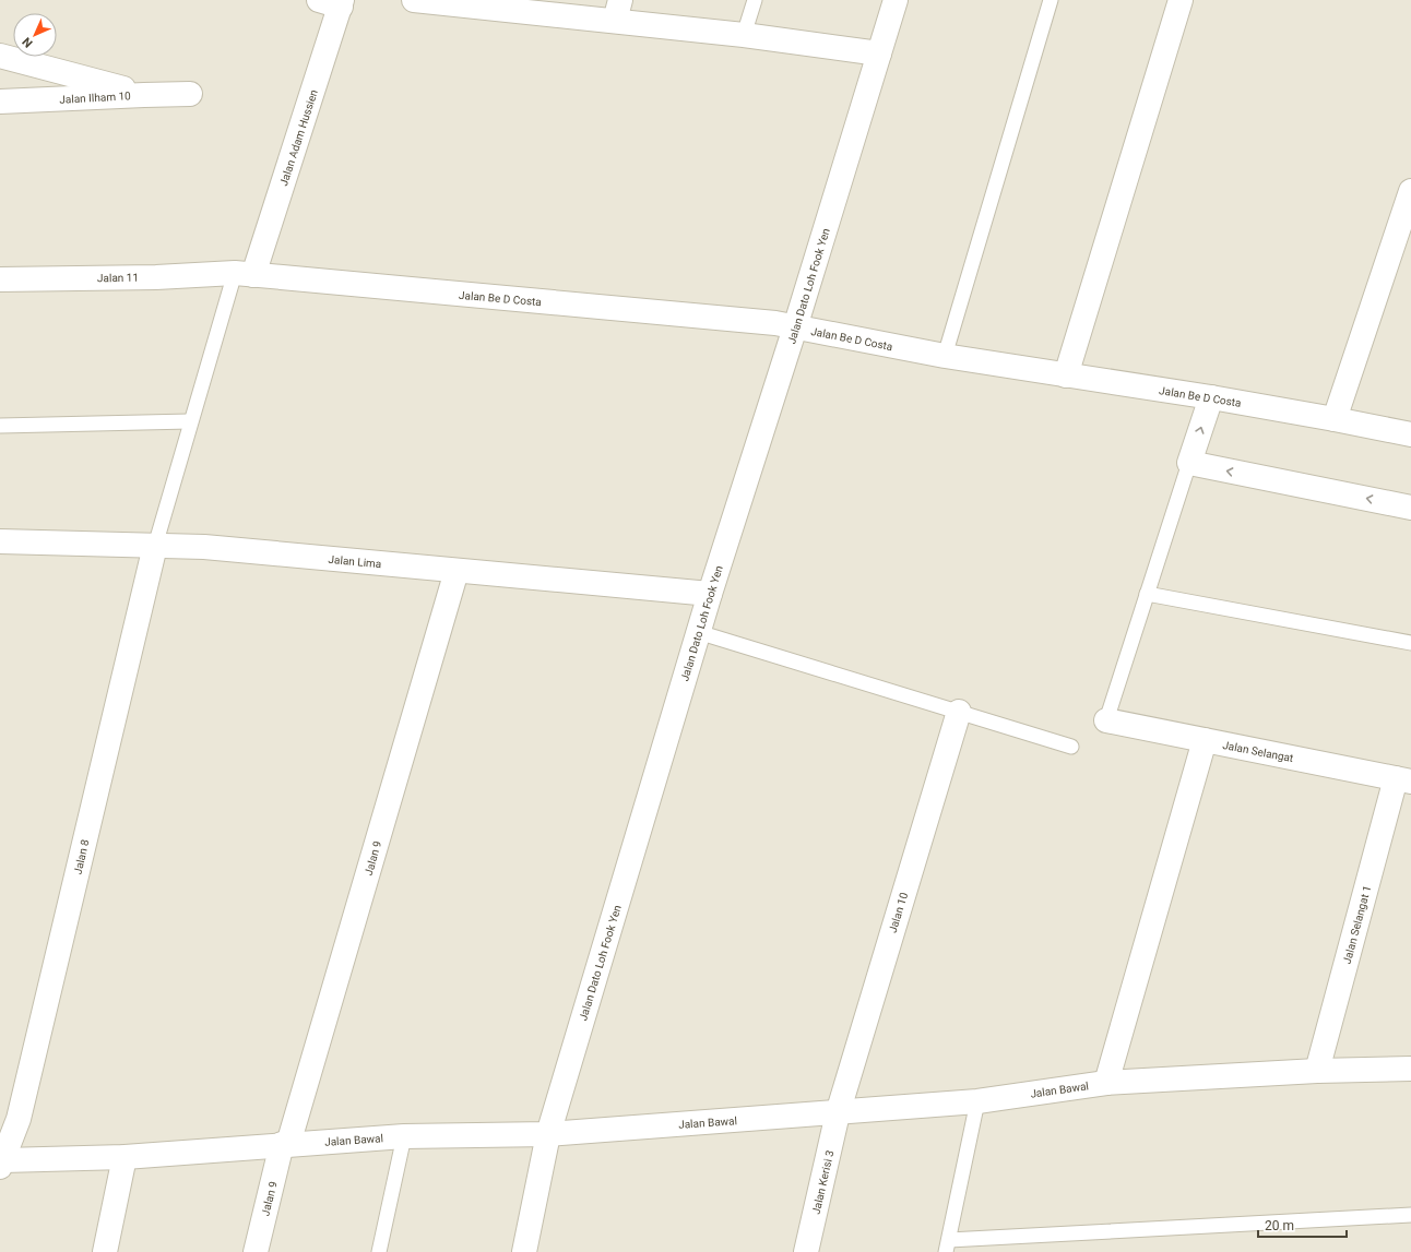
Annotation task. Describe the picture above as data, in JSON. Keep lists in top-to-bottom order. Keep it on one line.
{"streets":{"street":["Jalan Ilham 10","Jalan Adam Hussien","Jalan 11","Jalan Dato Loh Fook Yen","Jalan Be D Costa","Jalan Lima","Jalan Selangat","Jalan 8","Jalan 9","Jalan 10","Jalan Selangat 1","Jalan Bawal","Jalan Kerisi 3"]},"crossings":[["Jalan Adam Hussien","Jalan 11"],["Jalan Adam Hussien","Jalan Be D Costa"],["Jalan 11","Jalan Be D Costa"],["Jalan Dato Loh Fook Yen","Jalan Be D Costa"],["Jalan Dato Loh Fook Yen","Jalan Lima"],["Jalan Dato Loh Fook Yen","Jalan Bawal"],["Jalan Lima","Jalan 8"],["Jalan Lima","Jalan 9"],["Jalan Selangat","Jalan Selangat 1"],["Jalan 8","Jalan Bawal"],["Jalan 9","Jalan Bawal"],["Jalan 10","Jalan Bawal"],["Jalan 10","Jalan Kerisi 3"],["Jalan Selangat 1","Jalan Bawal"],["Jalan Bawal","Jalan Kerisi 3"]],"scale_bar":"20 m","north":"bottom left"}
